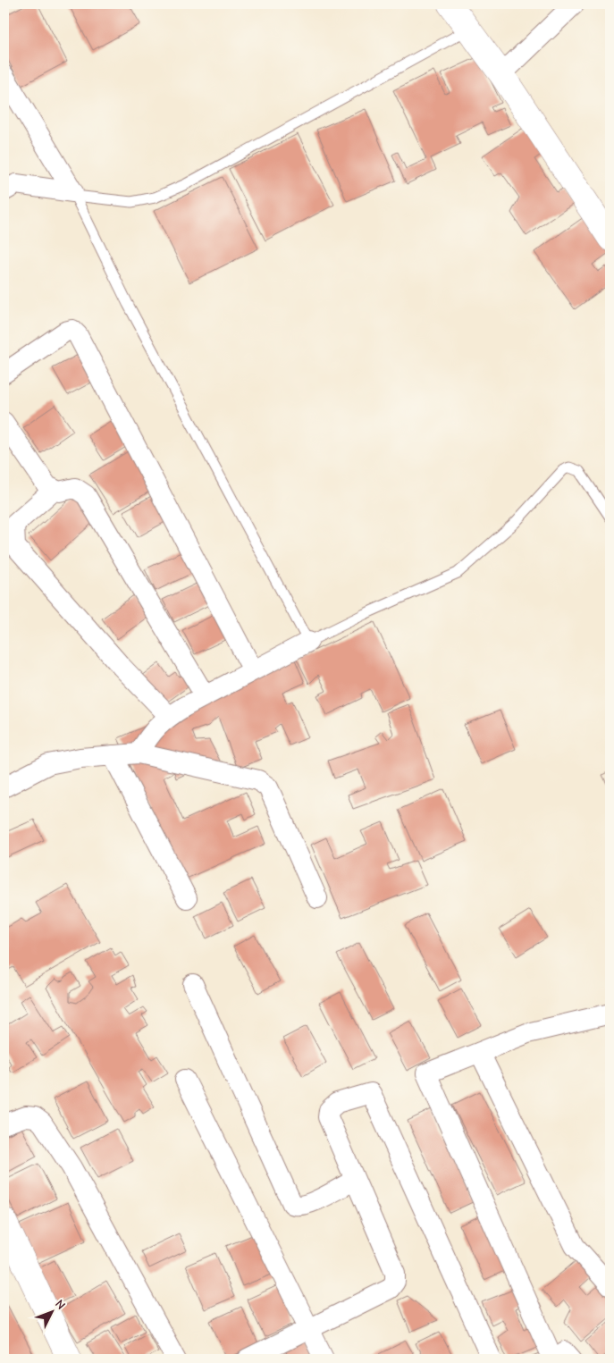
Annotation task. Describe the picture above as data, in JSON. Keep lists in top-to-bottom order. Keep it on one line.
{"north":"top right"}
